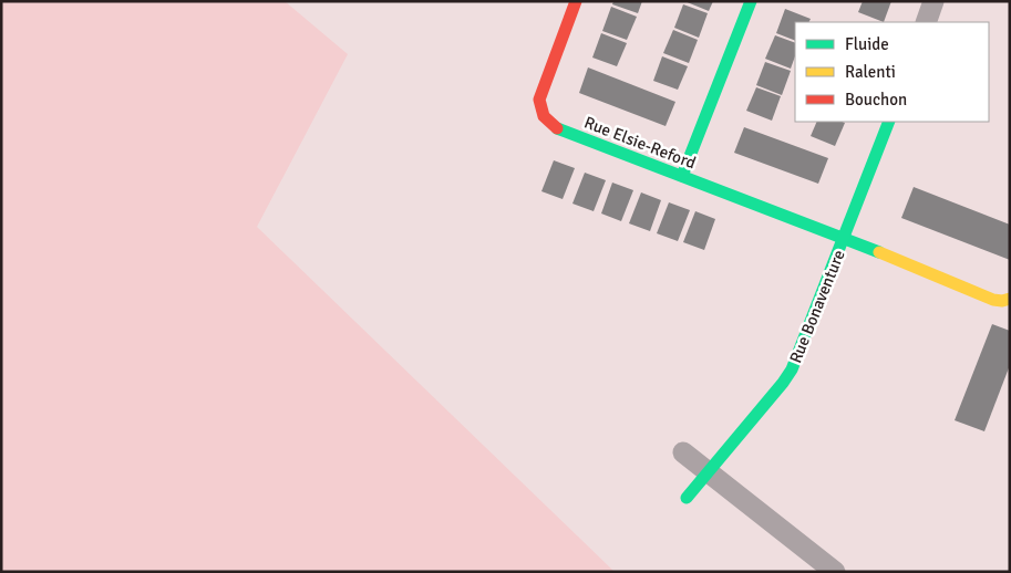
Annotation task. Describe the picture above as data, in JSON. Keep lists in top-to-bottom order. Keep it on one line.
{"streets":{"street":["Rue Elsie-Reford","Rue Bonaventure"]},"crossings":[["Rue Elsie-Reford","Rue Bonaventure"]],"legend":["Fluide","Ralenti","Bouchon"]}
